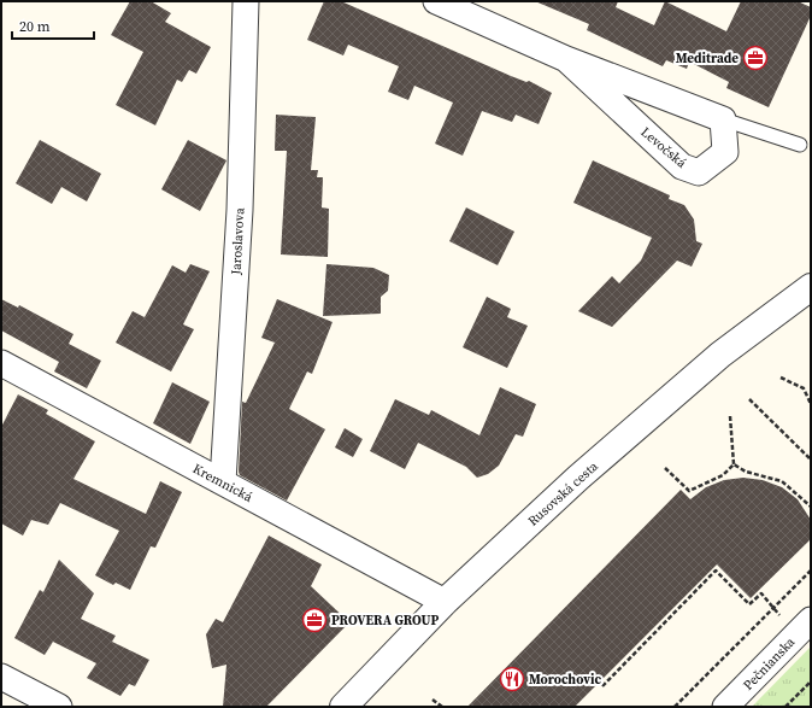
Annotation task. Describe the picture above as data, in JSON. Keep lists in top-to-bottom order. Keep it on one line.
{"streets":{"street":["Levočská","Jaroslavova","Kremnická","Rusovská cesta","Pečnianska"]},"crossings":[["Jaroslavova","Kremnická"],["Kremnická","Rusovská cesta"]],"places":{"office":["Meditrade","PROVERA GROUP"],"restaurant":["Morochovic"]},"scale_bar":"20 m"}
